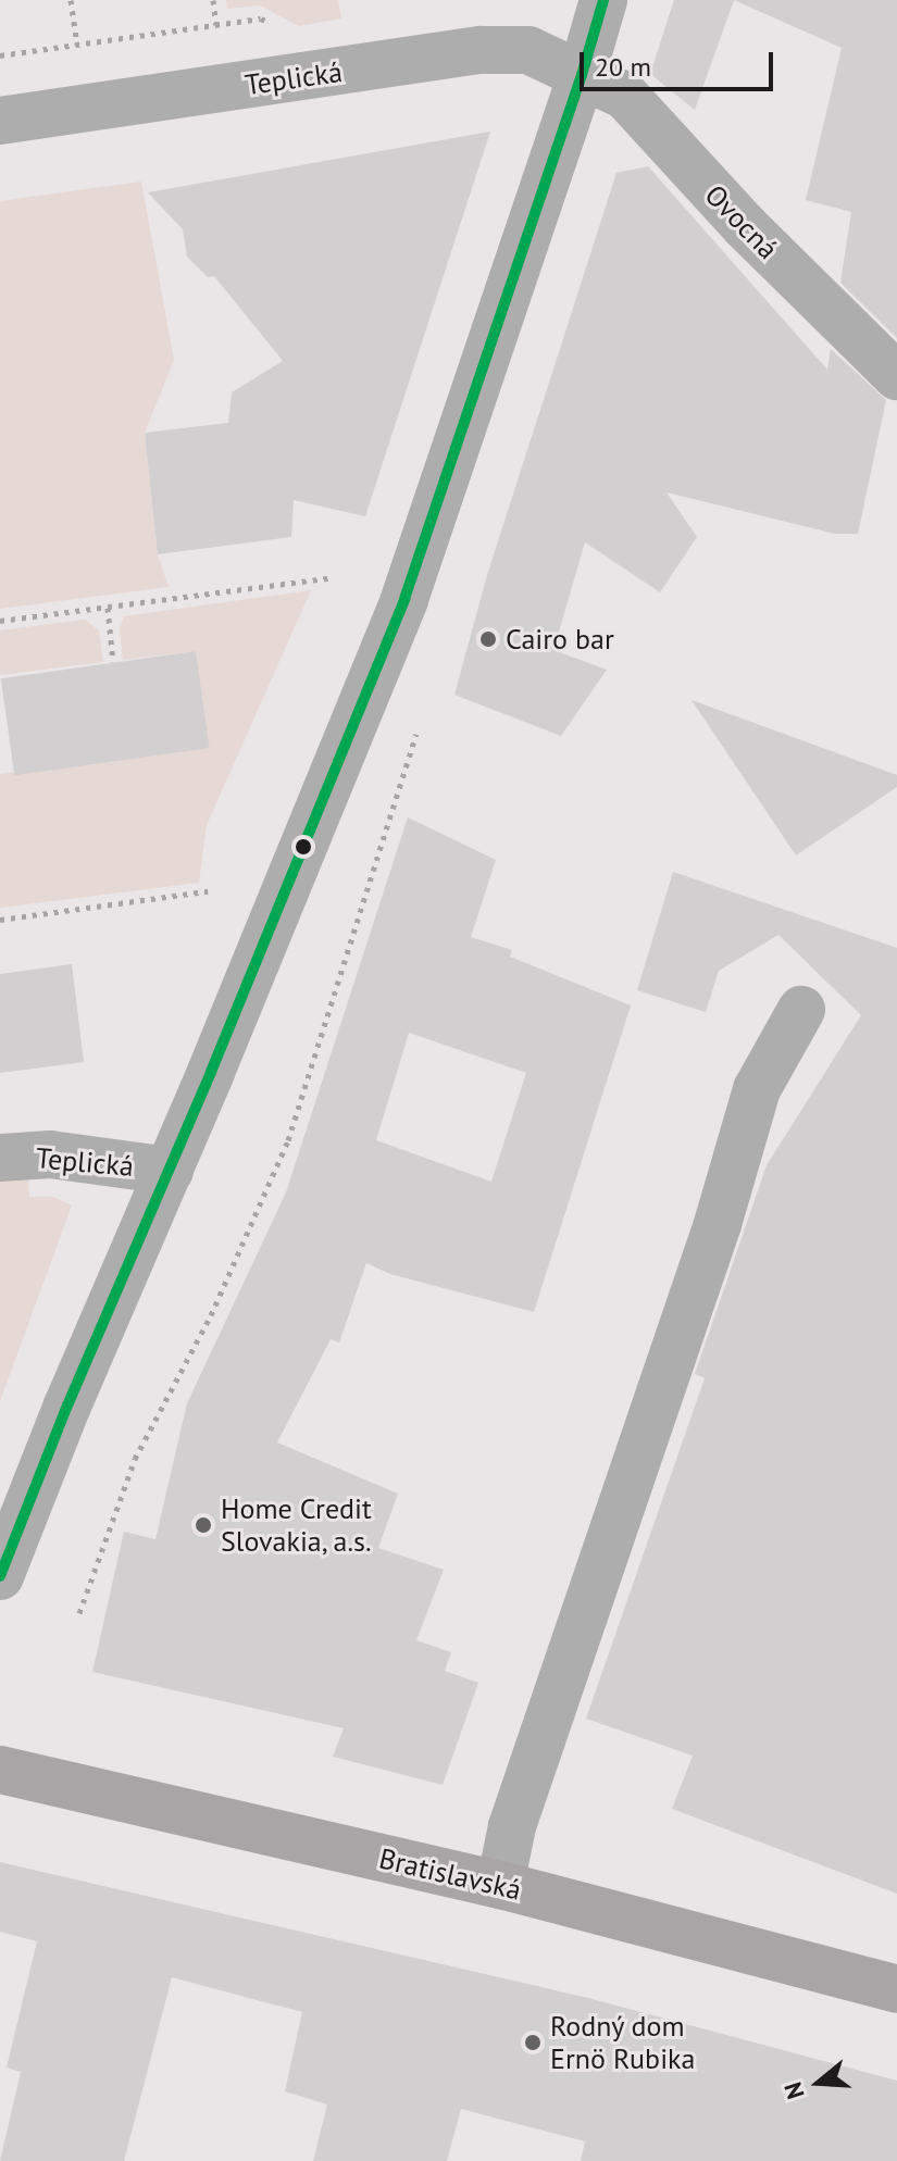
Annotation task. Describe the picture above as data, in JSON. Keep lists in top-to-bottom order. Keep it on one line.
{"streets":{"main road":["Bratislavská"],"street":["Teplická","Ovocná"]},"crossings":[["Teplická","Ovocná"]],"places":["Cairo bar","Home Credit Slovakia, a.s.","Rodný dom Ernö Rubika"],"scale_bar":"20 m","north":"left"}
